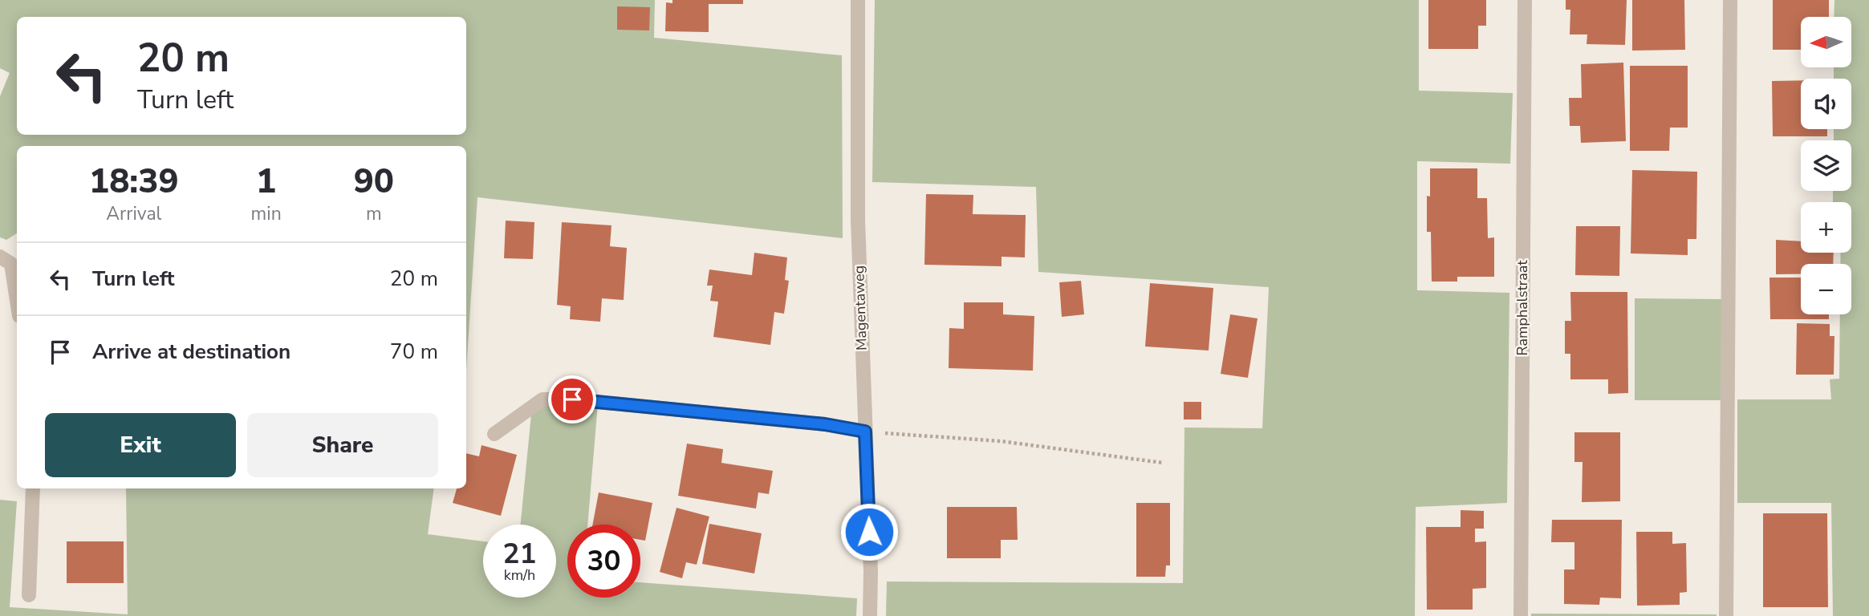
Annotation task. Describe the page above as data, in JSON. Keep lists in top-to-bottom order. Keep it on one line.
{"streets":{"street":["Magentaweg","Ramphalstraat"]},"north":"left","page":{"map_buttons":["+","−"],"turn":["20 m","Turn left"],"eta":["18:39","Arrival","1","min","90","m"],"list":[{"name":"Turn left","value":"20 m"},{"name":"Arrive at destination","value":"70 m"}],"buttons":["Exit","Share"],"speed":"21 km/h","limit":"30"}}
